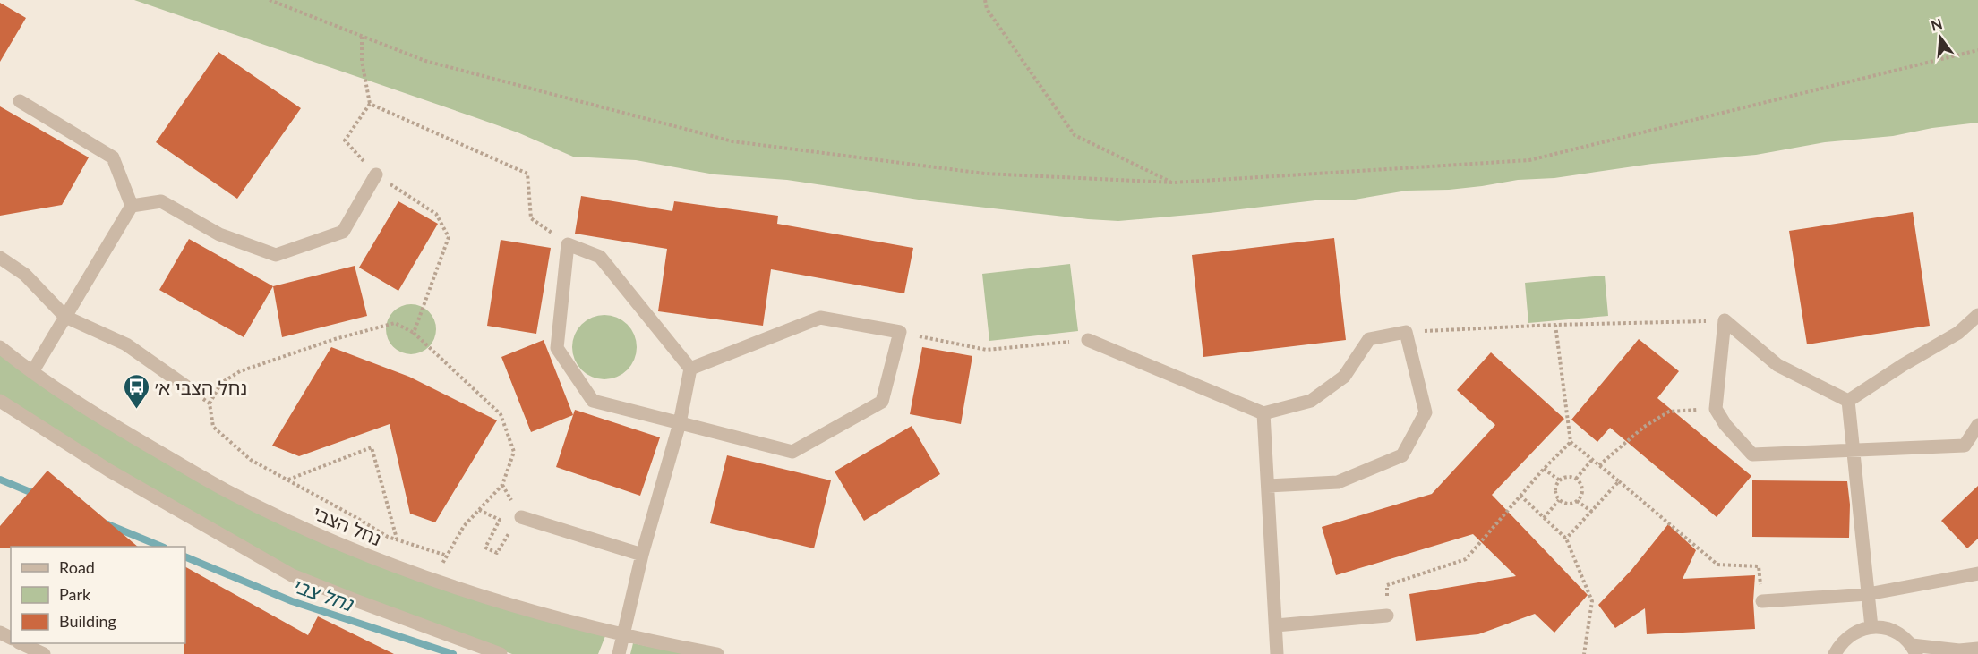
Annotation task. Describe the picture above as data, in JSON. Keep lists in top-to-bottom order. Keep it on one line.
{"streets":{"street":["נחל הצבי"]},"water":["נחל צבי"],"places":{"bus stop":["נחל הצבי א׳"]},"legend":["Road","Park","Building"],"north":"top"}
